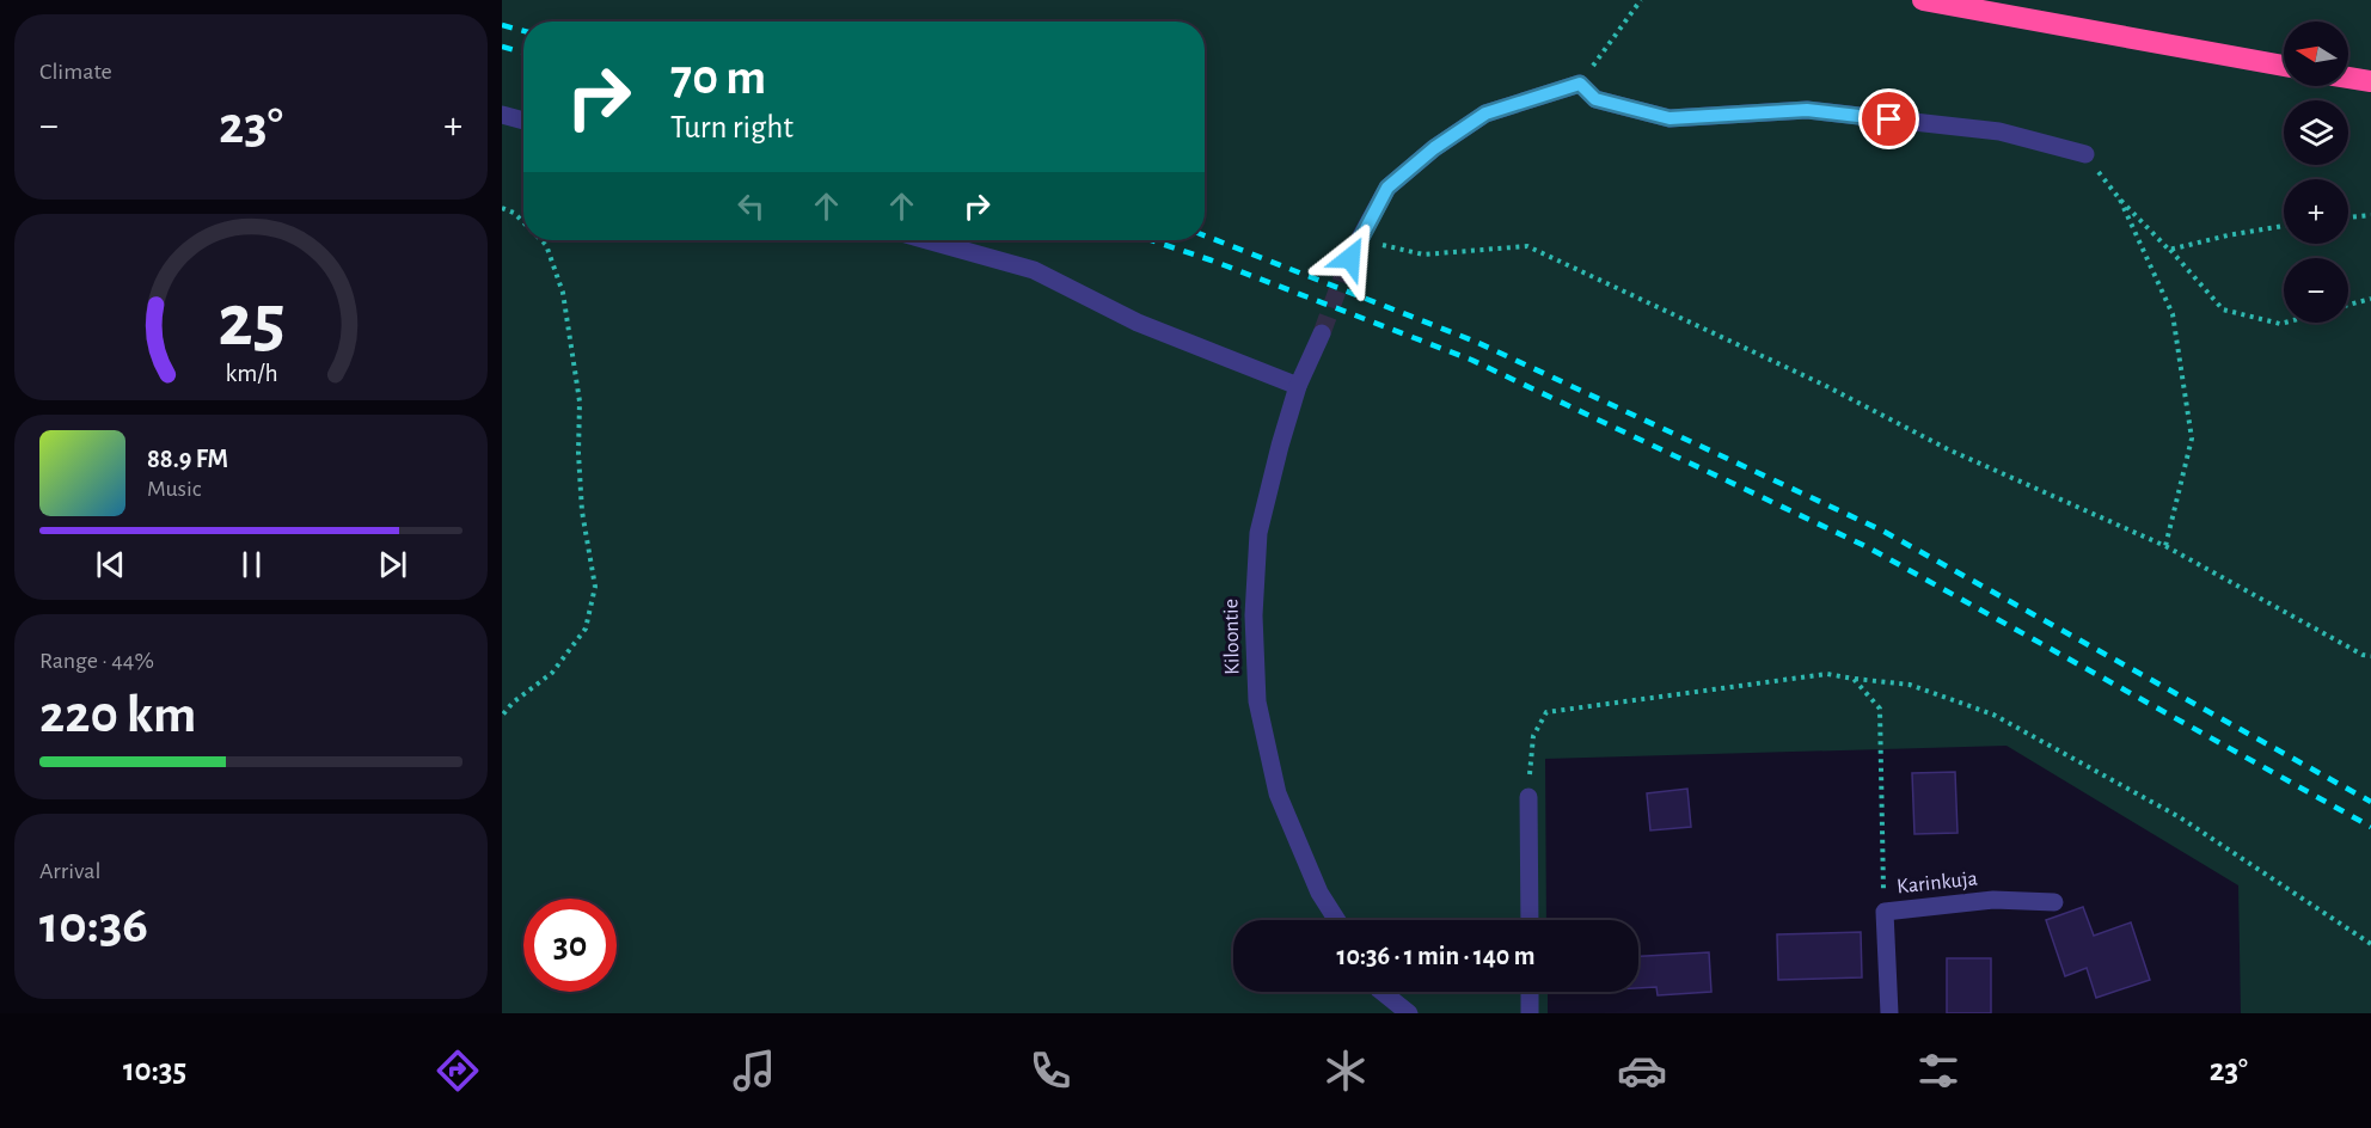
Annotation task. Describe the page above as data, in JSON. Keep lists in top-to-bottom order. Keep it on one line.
{"streets":{"street":["Kiloontie","Karinkuja"]},"north":"left","page":{"tile":["Climate",["Range · 44%","220 km"],["Arrival","10:36"]],"map_buttons":["+","−"],"turn":["70 m","Turn right"],"heat":["−","23°","+"],"song":["88.9 FM","Music"],"limit":"30","trip":"10:36 · 1 min · 140 m","tabs":["10:35","23°"],"gauge":["25","km/h"]}}
